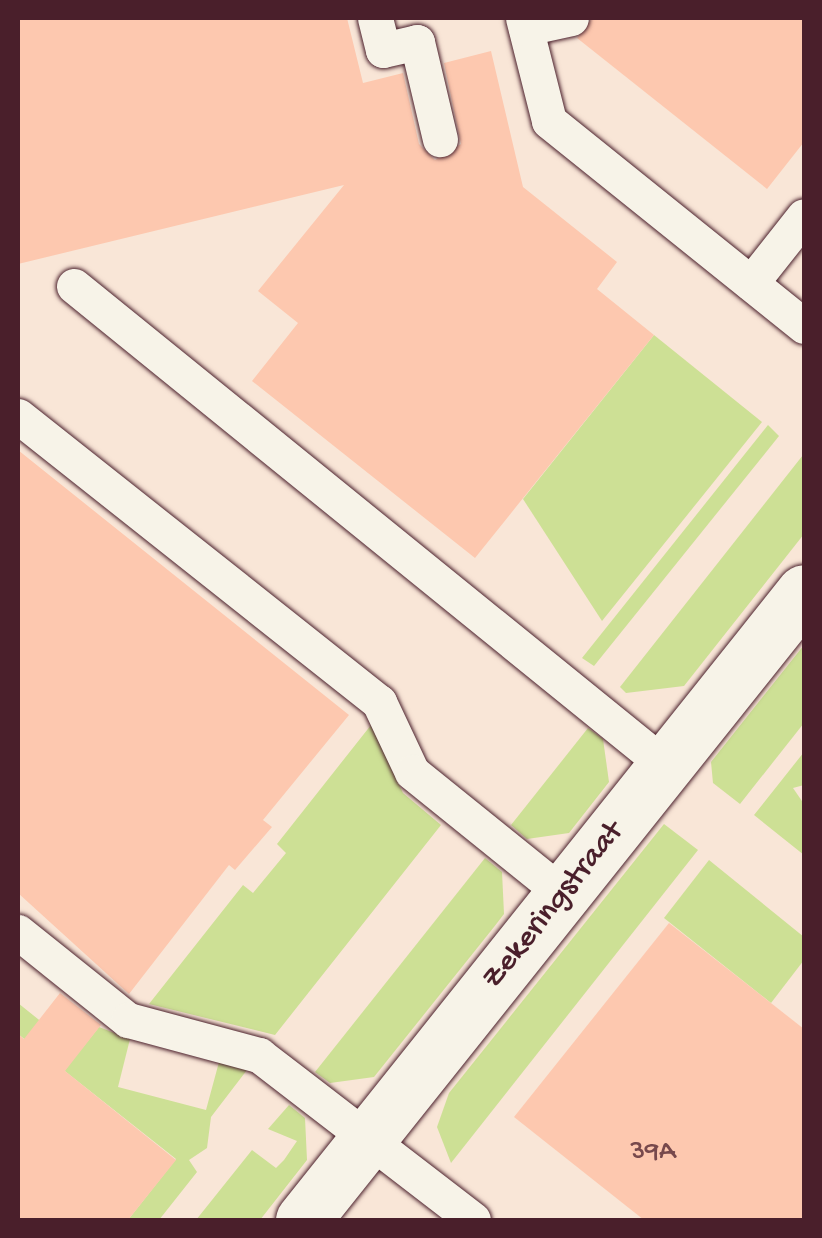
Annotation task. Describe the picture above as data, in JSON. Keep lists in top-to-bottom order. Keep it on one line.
{"streets":{"street":["Zekeringstraat"]},"house_numbers":["39A"]}
